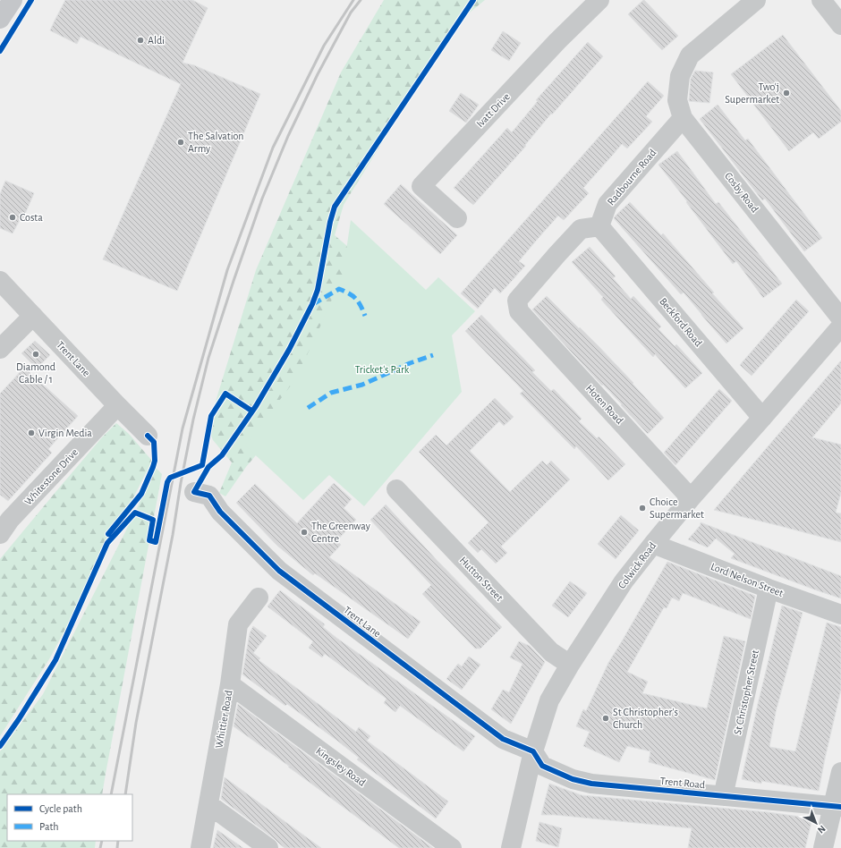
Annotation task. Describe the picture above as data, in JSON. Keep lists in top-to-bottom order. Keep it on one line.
{"streets":{"street":["Ivatt Drive","Radbourne Road","Cosby Road","Beckford Road","Trent Lane","Hoten Road","Whitestone Drive","Colwick Road","Hutton Street","Lord Nelson Street","St Christopher Street","Whittier Road","Kingsley Road","Trent Road"]},"crossings":[["Radbourne Road","Cosby Road"],["Radbourne Road","Beckford Road"],["Radbourne Road","Hoten Road"],["Beckford Road","Hoten Road"],["Beckford Road","Colwick Road"],["Trent Lane","Whitestone Drive"],["Trent Lane","Colwick Road"],["Trent Lane","Trent Road"],["Hoten Road","Colwick Road"],["Colwick Road","Hutton Street"],["Colwick Road","Lord Nelson Street"],["Colwick Road","Trent Road"],["Lord Nelson Street","St Christopher Street"],["St Christopher Street","Trent Road"],["Whittier Road","Kingsley Road"]],"parks":["Tricket's Park"],"places":["Aldi","Two'j Supermarket","The Salvation Army","Costa","Diamond Cable / 1","Virgin Media","Choice Supermarket","The Greenway Centre","St Christopher's Church"],"legend":["Cycle path","Path"],"north":"bottom right"}
